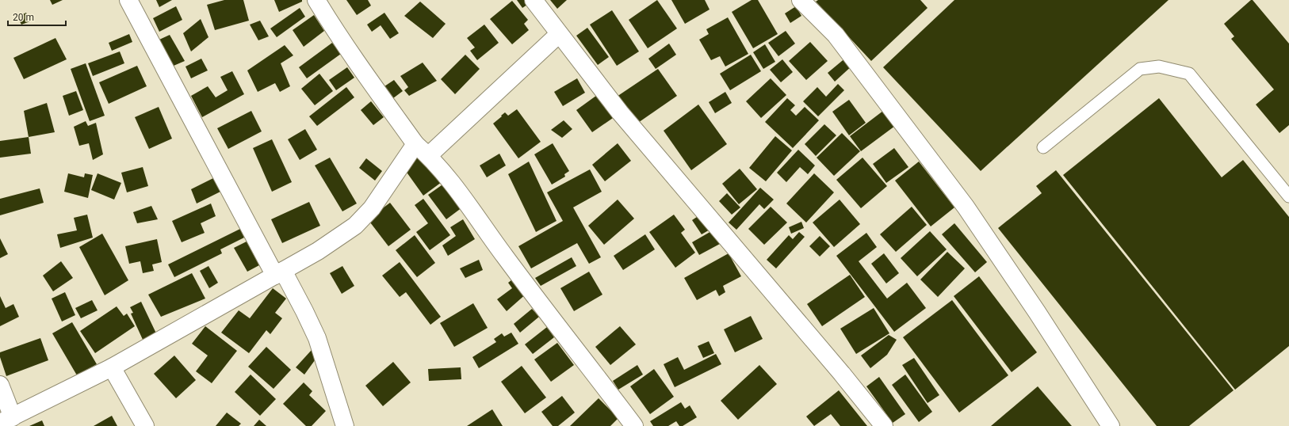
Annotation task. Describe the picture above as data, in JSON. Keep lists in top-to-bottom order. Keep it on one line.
{"scale_bar":"20 m"}
